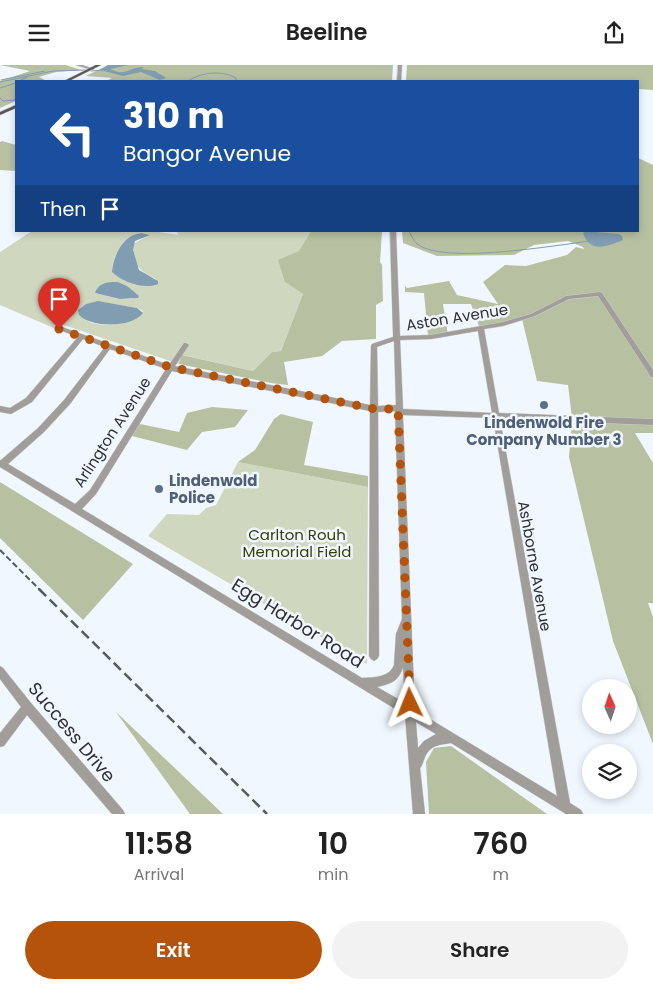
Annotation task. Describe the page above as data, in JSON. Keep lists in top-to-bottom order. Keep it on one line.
{"streets":{"street":["Aston Avenue","Arlington Avenue","Ashborne Avenue","Egg Harbor Road","Success Drive"]},"crossings":[["Aston Avenue","Ashborne Avenue"],["Arlington Avenue","Egg Harbor Road"],["Ashborne Avenue","Egg Harbor Road"]],"parks":["Carlton Rouh Memorial Field"],"places":["Lindenwold Fire Company Number 3","Lindenwold Police"],"north":"top","page":{"header":"Beeline","turn":["310 m","Bangor Avenue"],"then":"Then","eta":["11:58","Arrival","10","min","760","m"],"buttons":["Exit","Share"]}}
